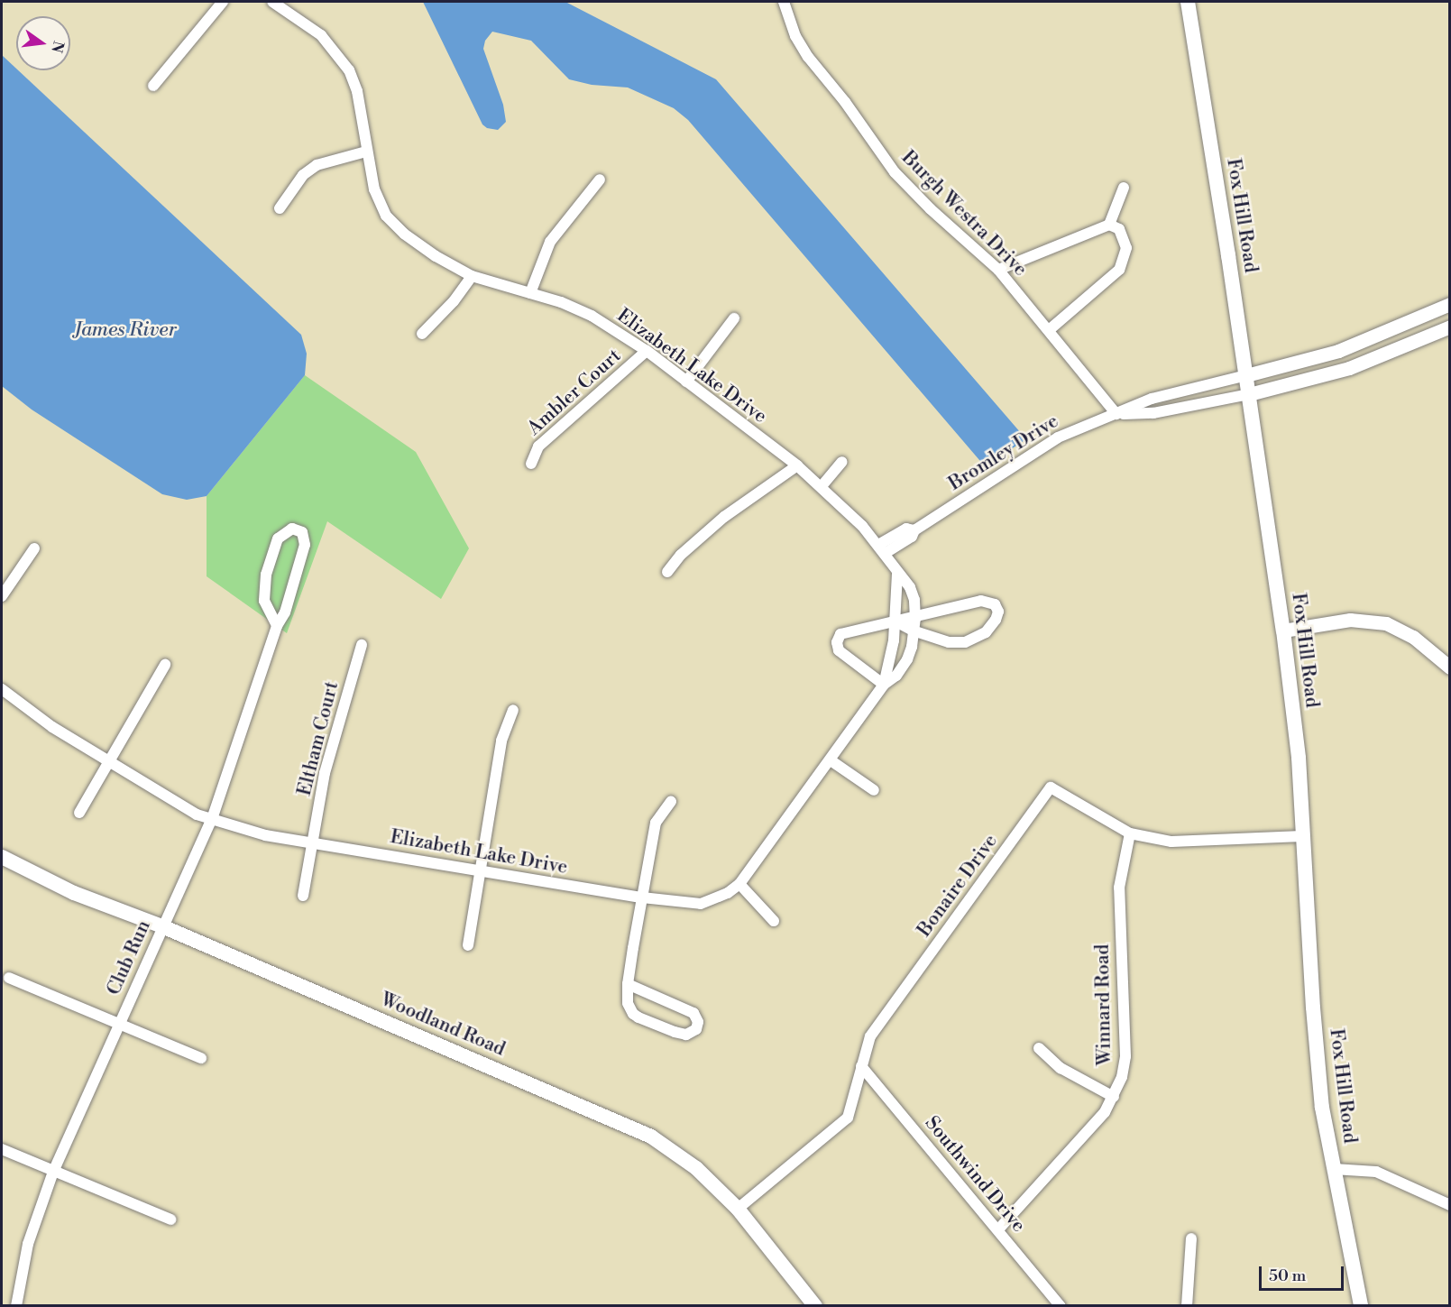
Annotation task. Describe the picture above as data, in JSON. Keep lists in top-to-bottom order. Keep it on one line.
{"streets":{"main road":["Fox Hill Road","Woodland Road"],"street":["Burgh Westra Drive","Elizabeth Lake Drive","Ambler Court","Bromley Drive","Eltham Court","Bonaire Drive","Club Run","Winnard Road","Southwind Drive"]},"crossings":[["Burgh Westra Drive","Bromley Drive"],["Fox Hill Road","Bromley Drive"],["Fox Hill Road","Bonaire Drive"],["Elizabeth Lake Drive","Ambler Court"],["Elizabeth Lake Drive","Bromley Drive"],["Elizabeth Lake Drive","Eltham Court"],["Elizabeth Lake Drive","Club Run"],["Bonaire Drive","Winnard Road"],["Bonaire Drive","Woodland Road"],["Bonaire Drive","Southwind Drive"],["Club Run","Woodland Road"],["Winnard Road","Southwind Drive"]],"water":["James River"],"scale_bar":"50 m","north":"right"}
